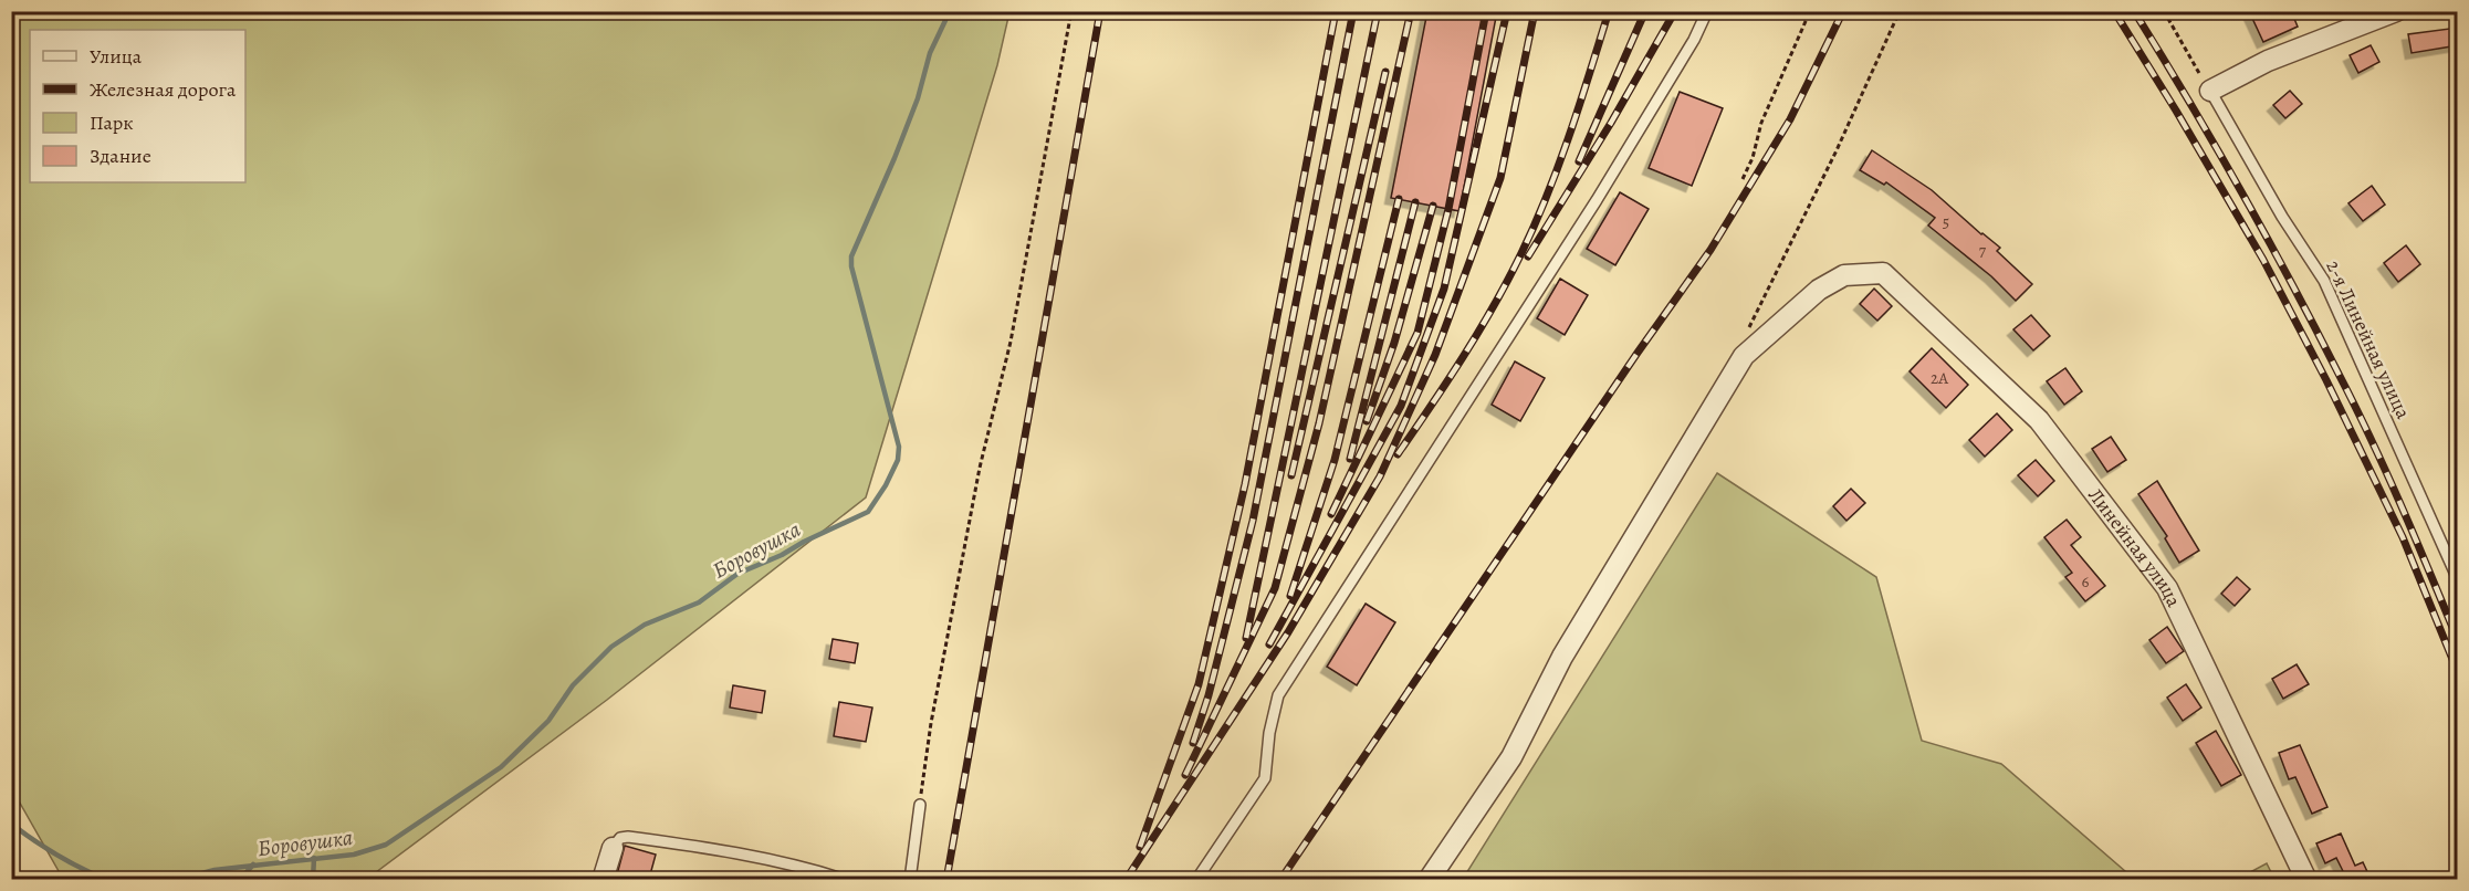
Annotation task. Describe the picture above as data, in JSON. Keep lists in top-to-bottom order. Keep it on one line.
{"streets":{"street":["Линейная улица"],"lane":["2-я Линейная улица"]},"water":["Боровушка"],"house_numbers":["5","7","2А","6"],"legend":["Улица","Железная дорога","Парк","Здание"]}
